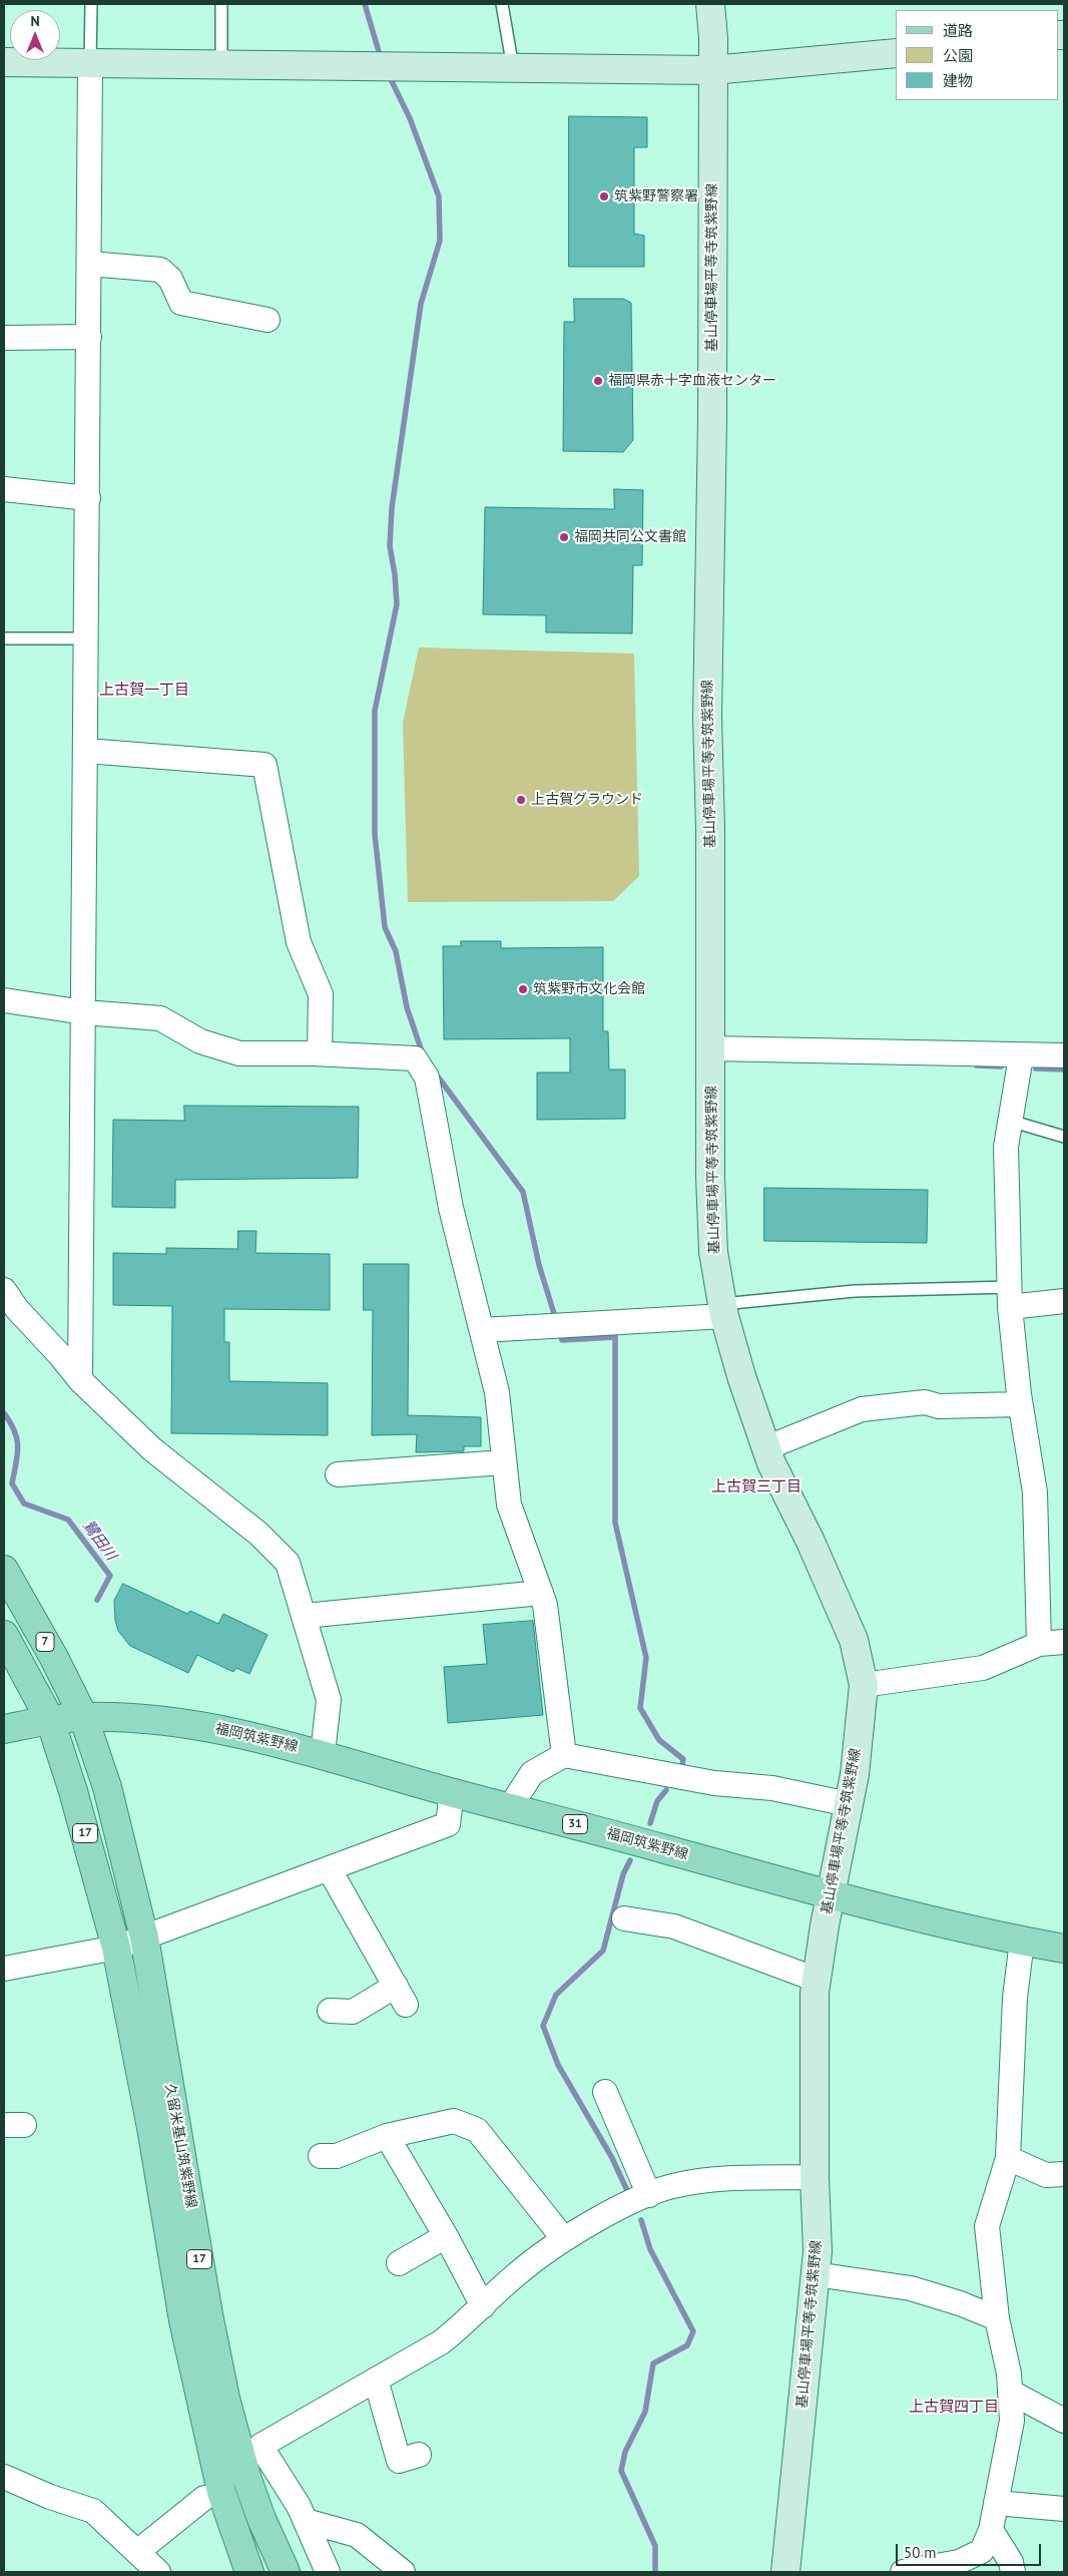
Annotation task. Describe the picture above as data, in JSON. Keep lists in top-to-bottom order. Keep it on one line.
{"streets":{"main road":["基山停車場平等寺筑紫野線","7","福岡筑紫野線","31","17","久留米基山筑紫野線"]},"crossings":[["基山停車場平等寺筑紫野線","福岡筑紫野線"],["7","福岡筑紫野線"],["7","久留米基山筑紫野線"],["福岡筑紫野線","久留米基山筑紫野線"]],"districts":["上古賀一丁目","上古賀三丁目","上古賀四丁目"],"water":["鷺田川"],"places":["筑紫野警察署","福岡県赤十字血液センター","福岡共同公文書館","上古賀グラウンド","筑紫野市文化会館"],"legend":["道路","公園","建物"],"scale_bar":"50 m","north":"top"}
